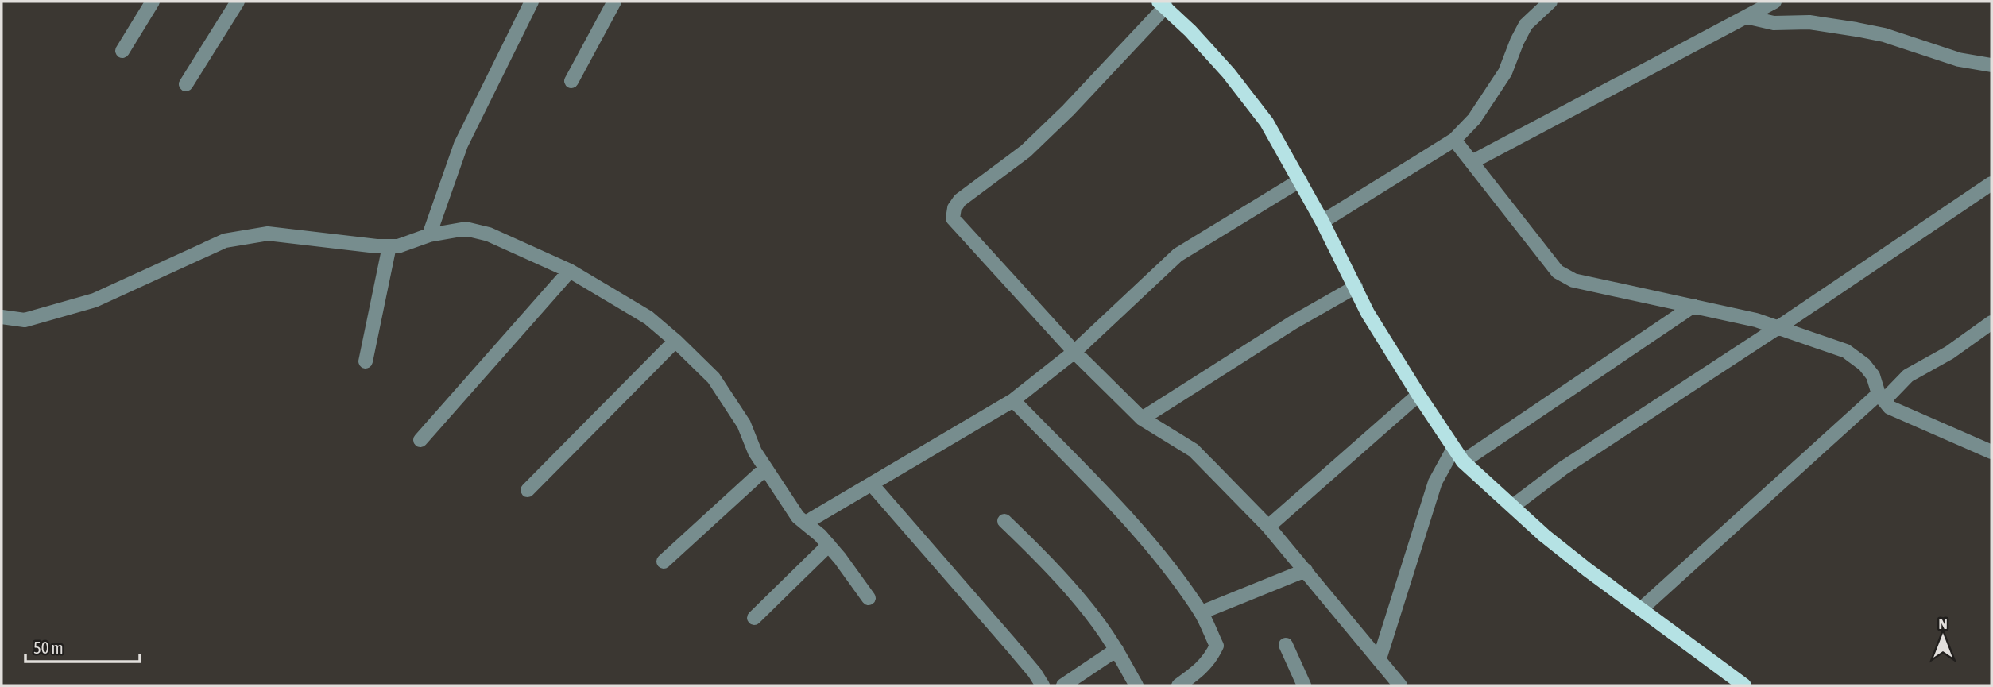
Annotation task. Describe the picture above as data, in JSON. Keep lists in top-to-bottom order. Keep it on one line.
{"scale_bar":"50 m","north":"top"}
